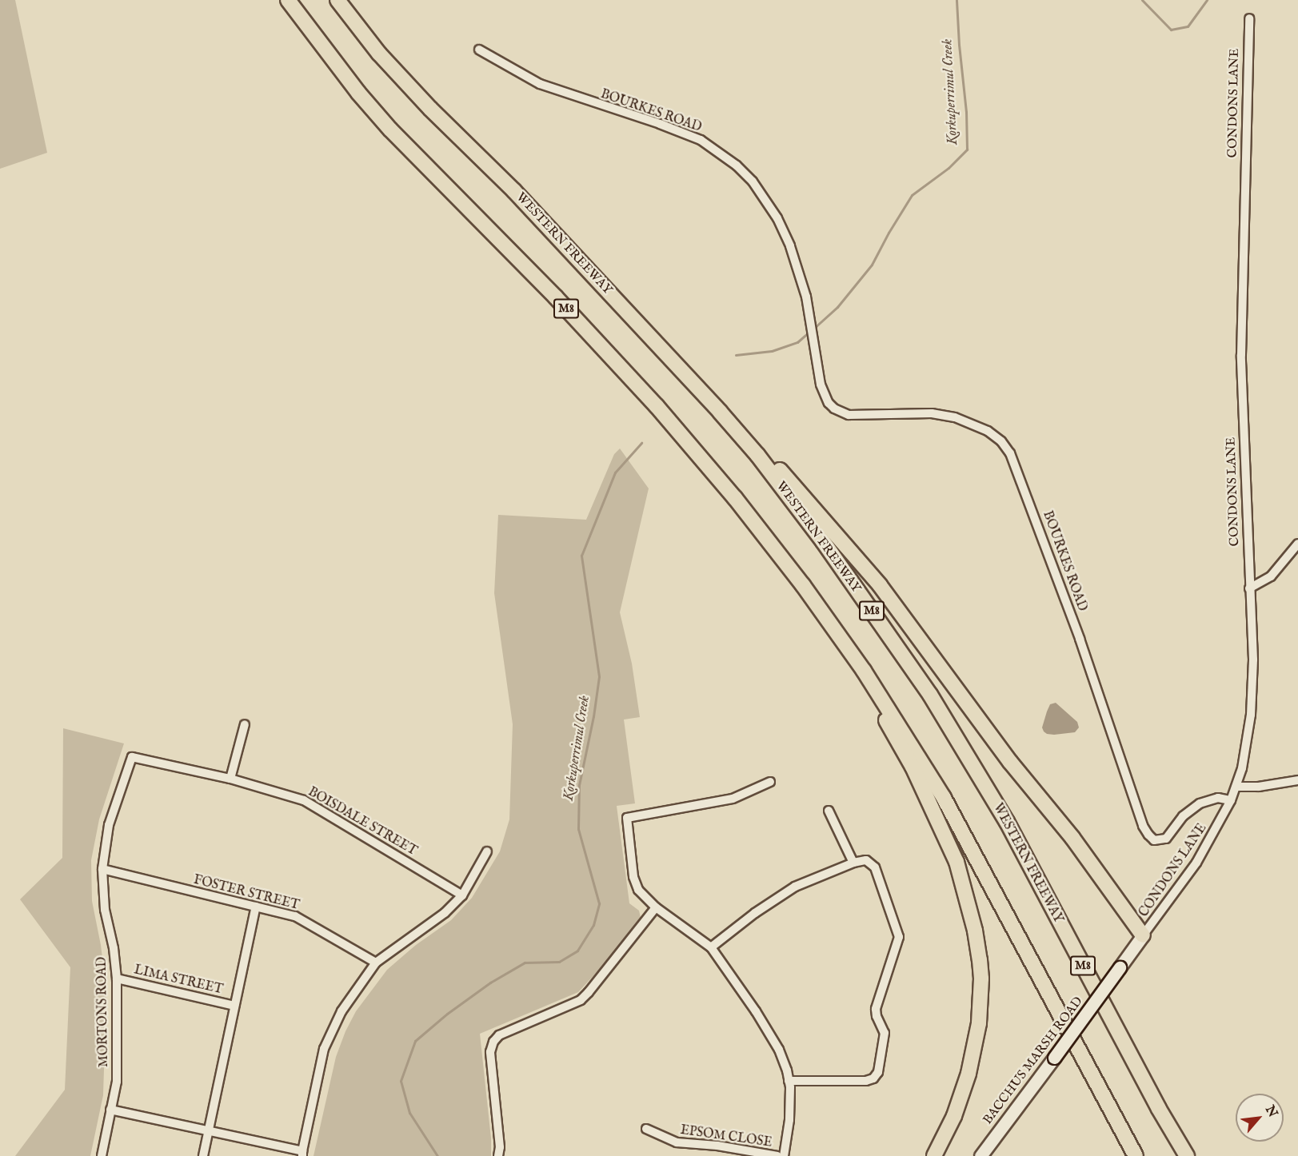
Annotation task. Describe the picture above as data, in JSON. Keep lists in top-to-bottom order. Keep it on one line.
{"streets":{"highway":["WESTERN FREEWAY","M8"],"main road":["BACCHUS MARSH ROAD"],"street":["CONDONS LANE","BOURKES ROAD","BOISDALE STREET","FOSTER STREET","LIMA STREET","MORTONS ROAD","EPSOM CLOSE"]},"crossings":[["CONDONS LANE","BOURKES ROAD"],["CONDONS LANE","BACCHUS MARSH ROAD"],["BOISDALE STREET","MORTONS ROAD"],["FOSTER STREET","MORTONS ROAD"],["LIMA STREET","MORTONS ROAD"]],"water":["Korkuperrimul Creek"],"north":"top right"}
